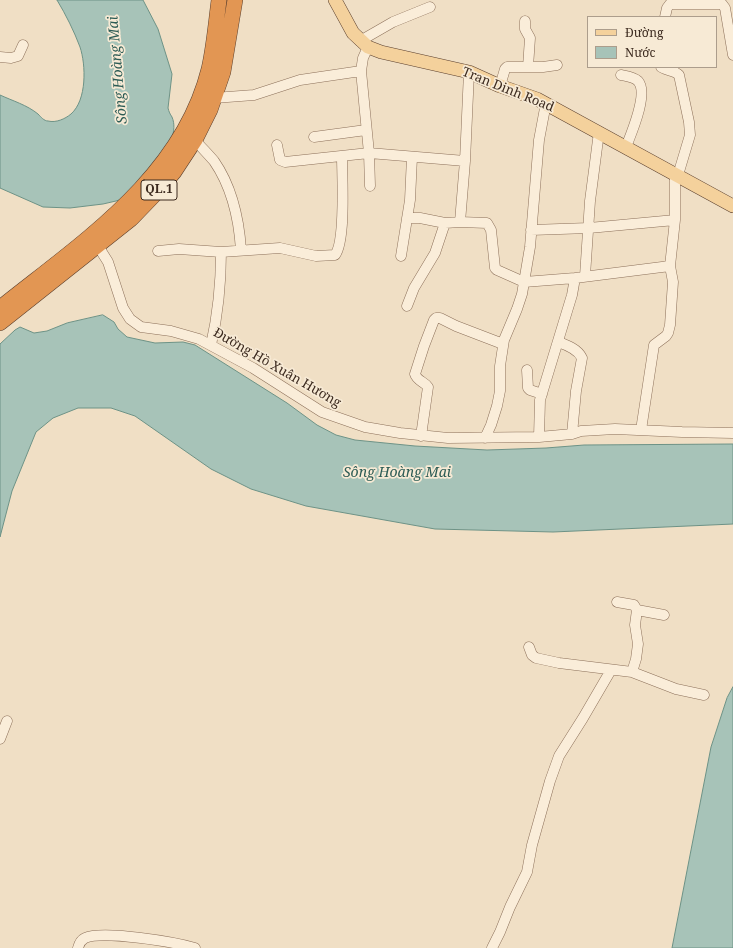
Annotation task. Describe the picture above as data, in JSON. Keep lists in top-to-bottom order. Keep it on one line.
{"streets":{"highway":["QL.1"],"main road":["Tran Dinh Road"],"street":["Đường Hồ Xuân Hương"]},"crossings":[["QL.1","Đường Hồ Xuân Hương"]],"water":["Sông Hoàng Mai"],"legend":["Đường","Nước"]}
